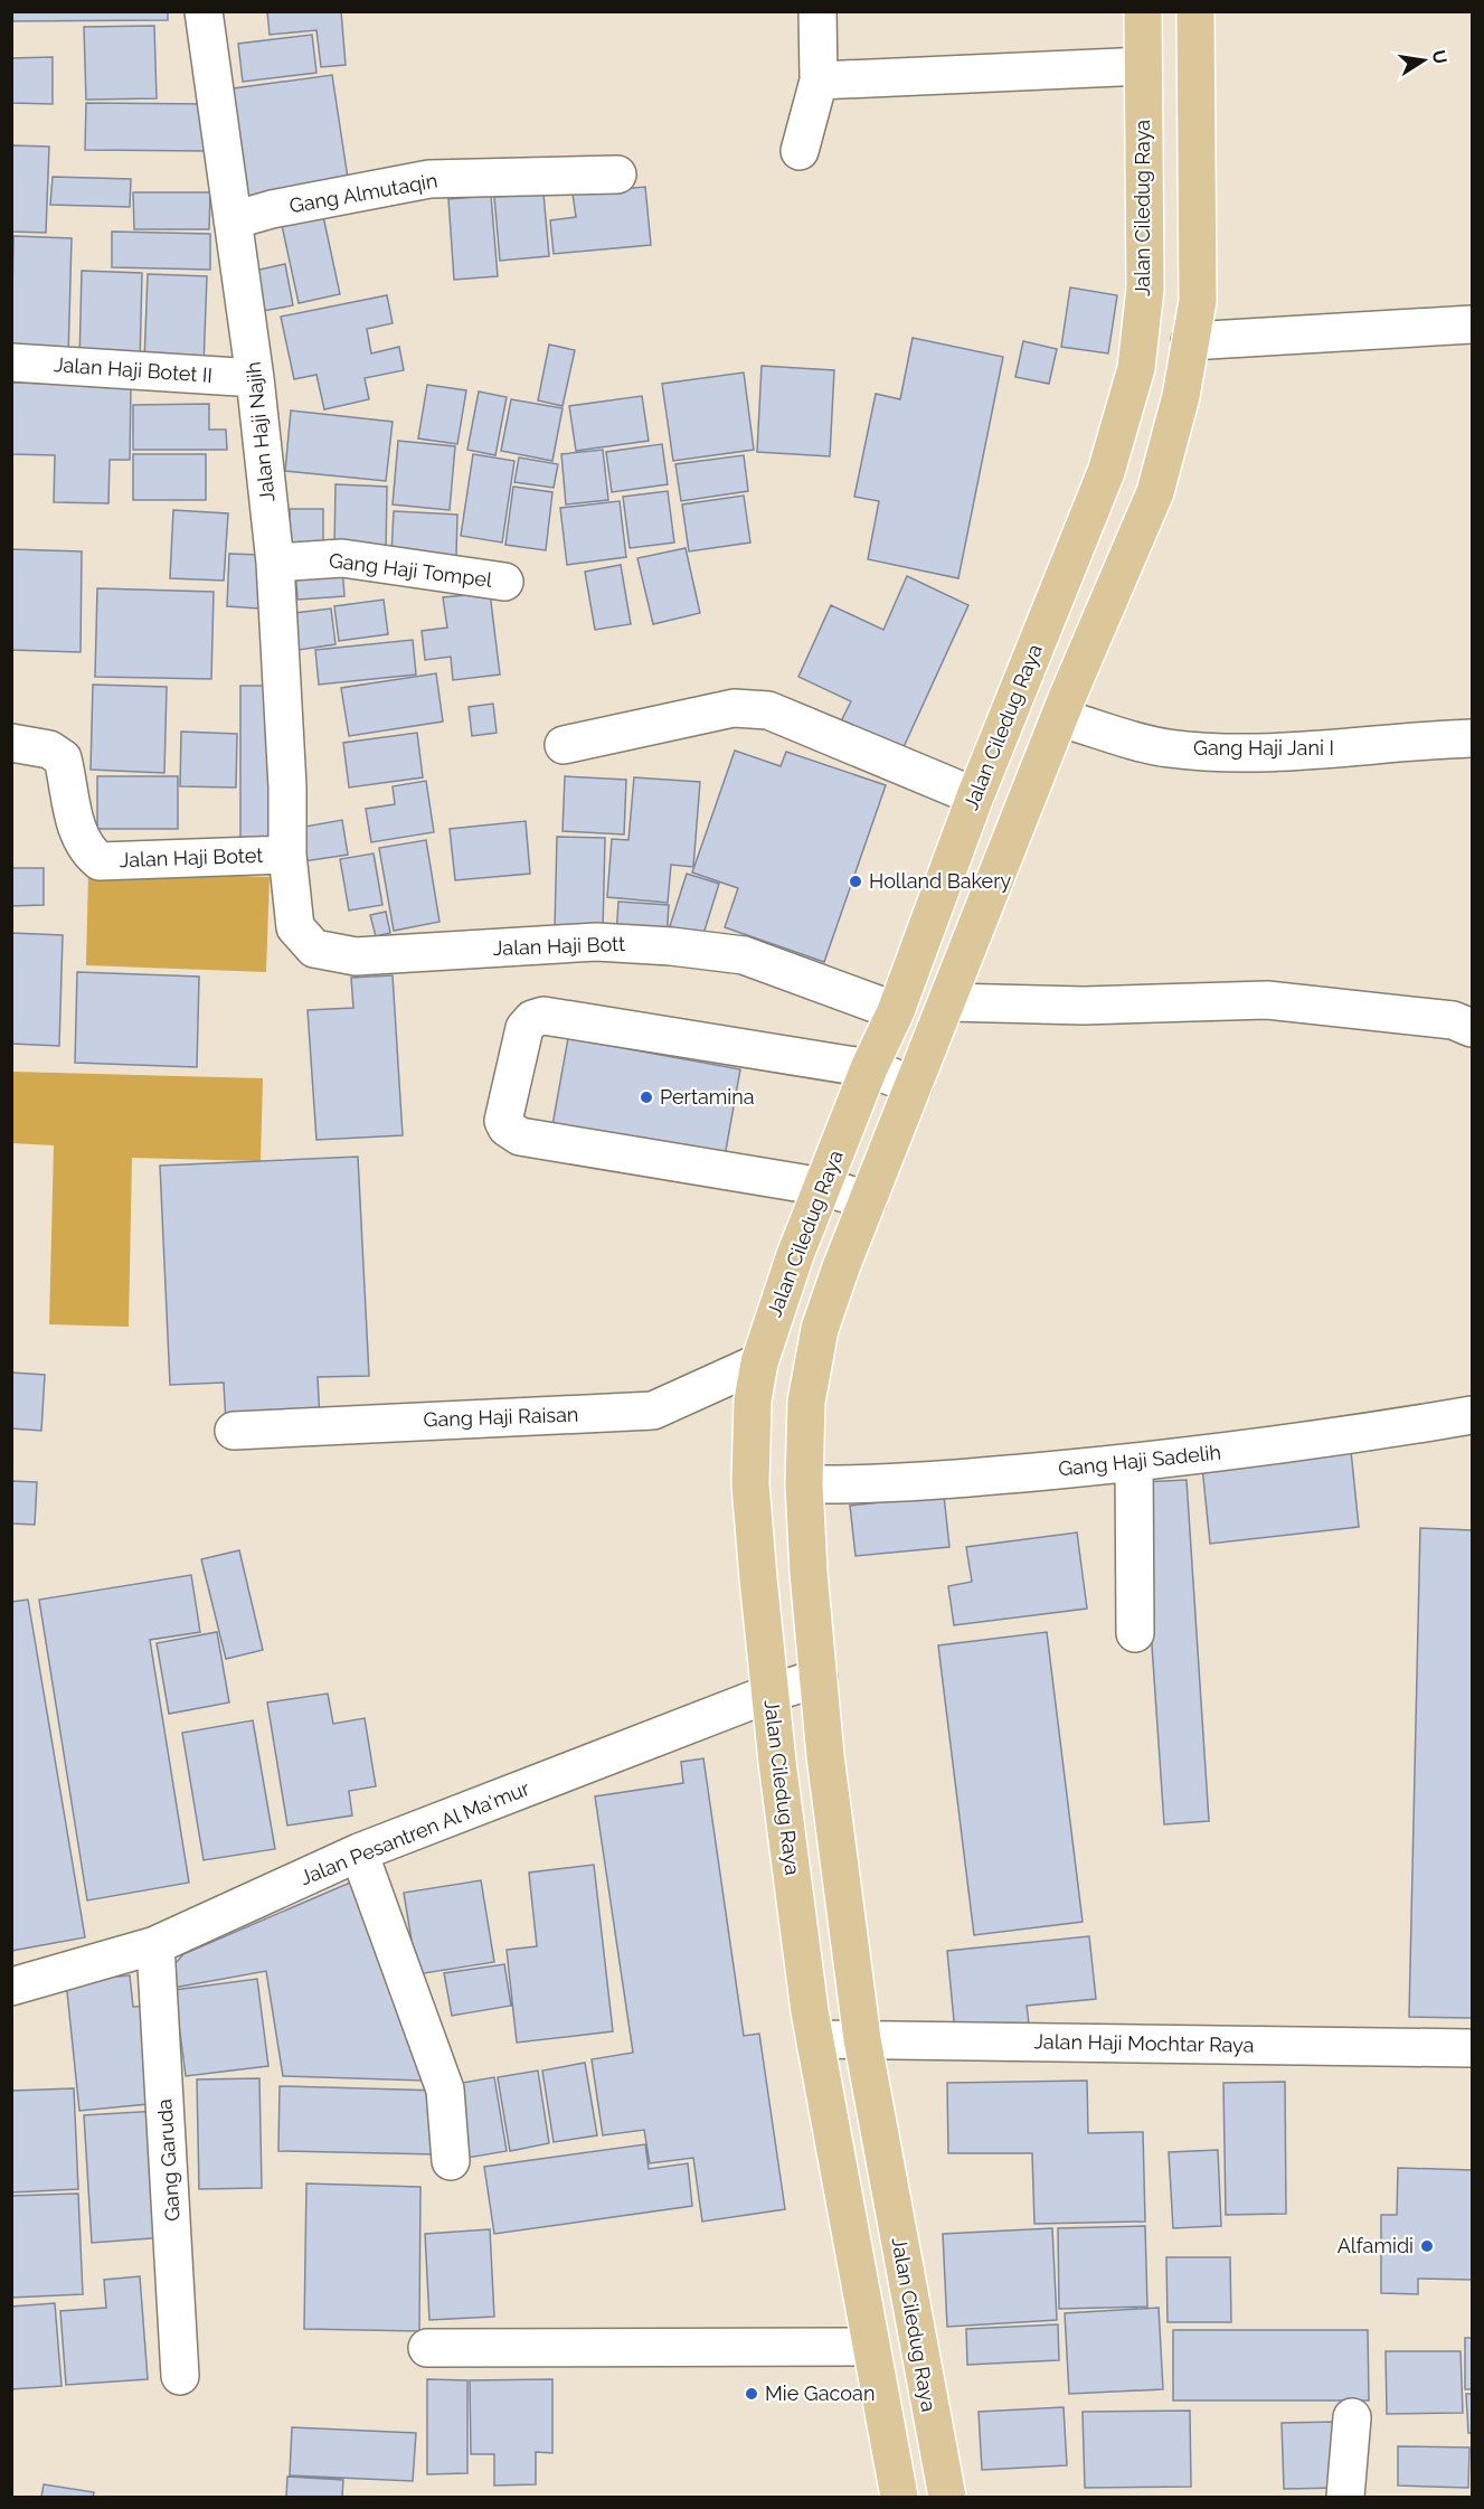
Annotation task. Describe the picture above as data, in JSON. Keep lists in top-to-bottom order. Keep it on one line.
{"streets":{"main road":["Jalan Ciledug Raya"],"street":["Gang Almutaqin","Jalan Haji Botet II","Jalan Haji Najih","Gang Haji Tompel","Gang Haji Jani I","Jalan Haji Botet","Jalan Haji Bott","Gang Haji Raisan","Gang Haji Sadelih","Jalan Pesantren Al Ma'mur","Jalan Haji Mochtar Raya","Gang Garuda"]},"crossings":[["Gang Almutaqin","Jalan Haji Najih"],["Jalan Ciledug Raya","Gang Haji Jani I"],["Jalan Ciledug Raya","Jalan Haji Bott"],["Jalan Ciledug Raya","Gang Haji Raisan"],["Jalan Ciledug Raya","Gang Haji Sadelih"],["Jalan Ciledug Raya","Jalan Pesantren Al Ma'mur"],["Jalan Ciledug Raya","Jalan Haji Mochtar Raya"],["Jalan Haji Botet II","Jalan Haji Najih"],["Jalan Haji Najih","Gang Haji Tompel"],["Jalan Haji Najih","Jalan Haji Botet"],["Jalan Haji Najih","Jalan Haji Bott"],["Jalan Haji Botet","Jalan Haji Bott"],["Jalan Pesantren Al Ma'mur","Gang Garuda"]],"places":["Holland Bakery","Pertamina","Alfamidi","Mie Gacoan"],"north":"right"}
